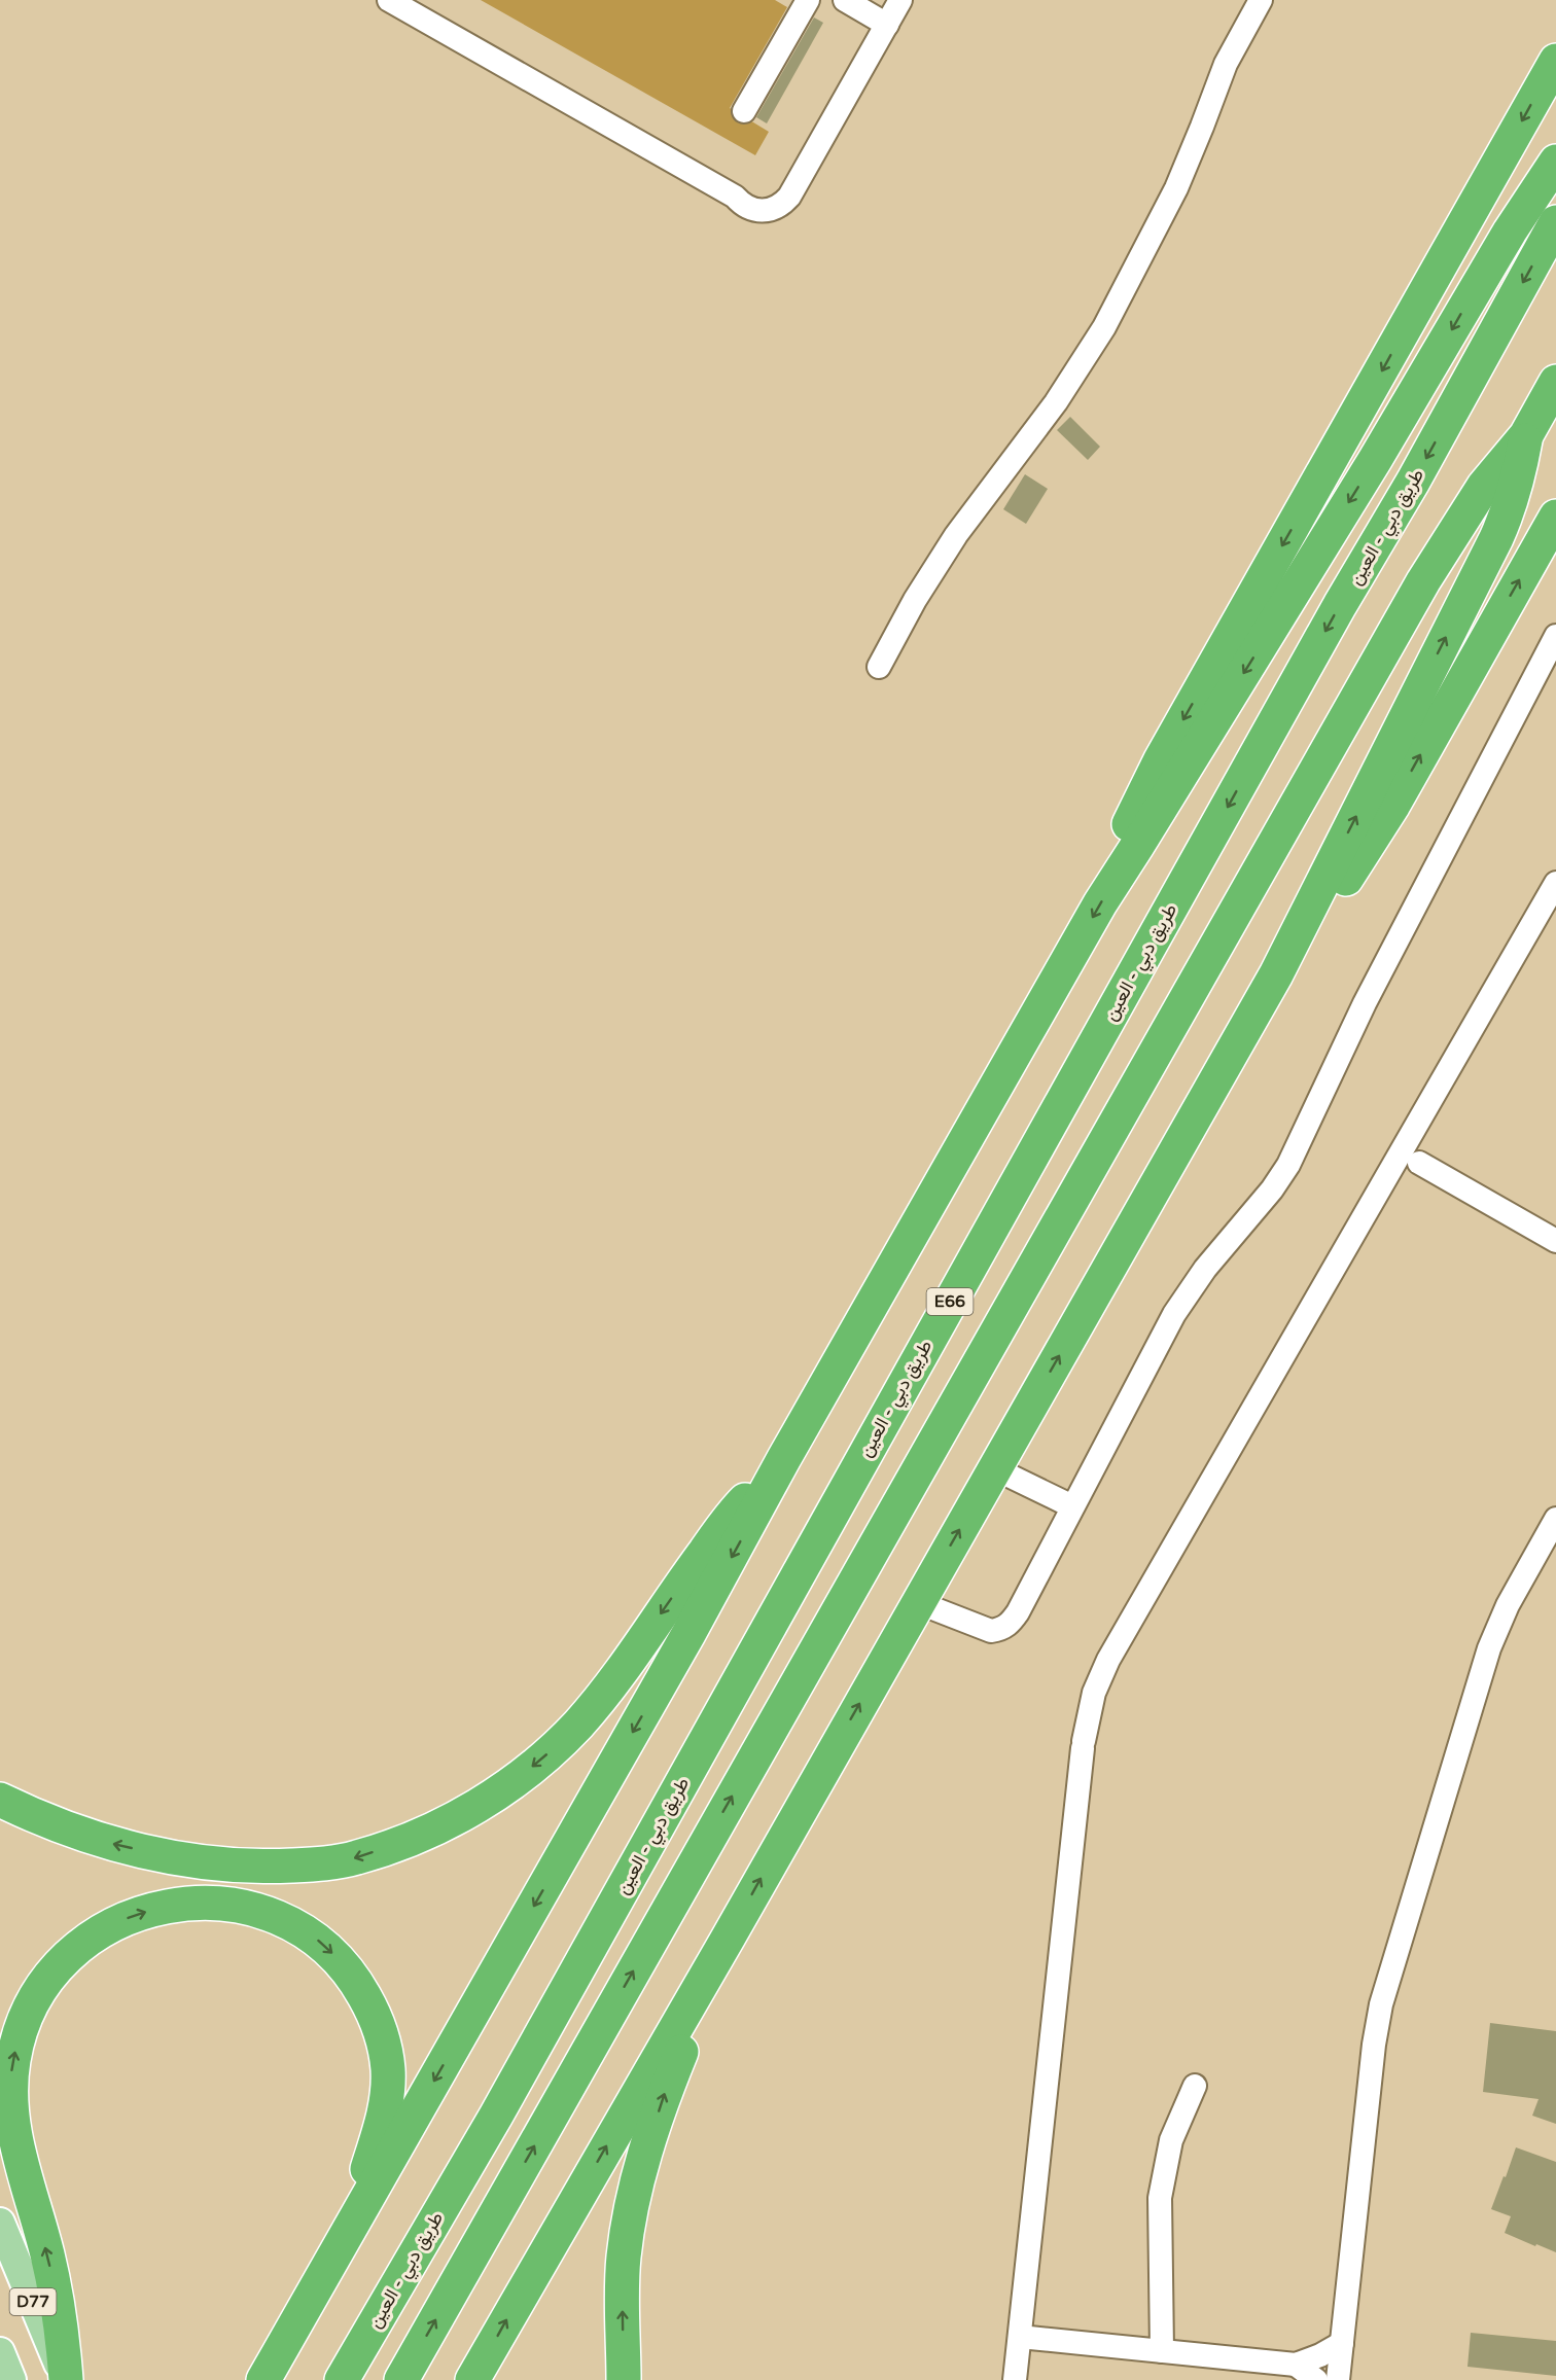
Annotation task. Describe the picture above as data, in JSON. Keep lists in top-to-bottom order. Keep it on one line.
{"streets":{"highway":["طريق دبي - العين","E66"],"main road":["D77"]}}
